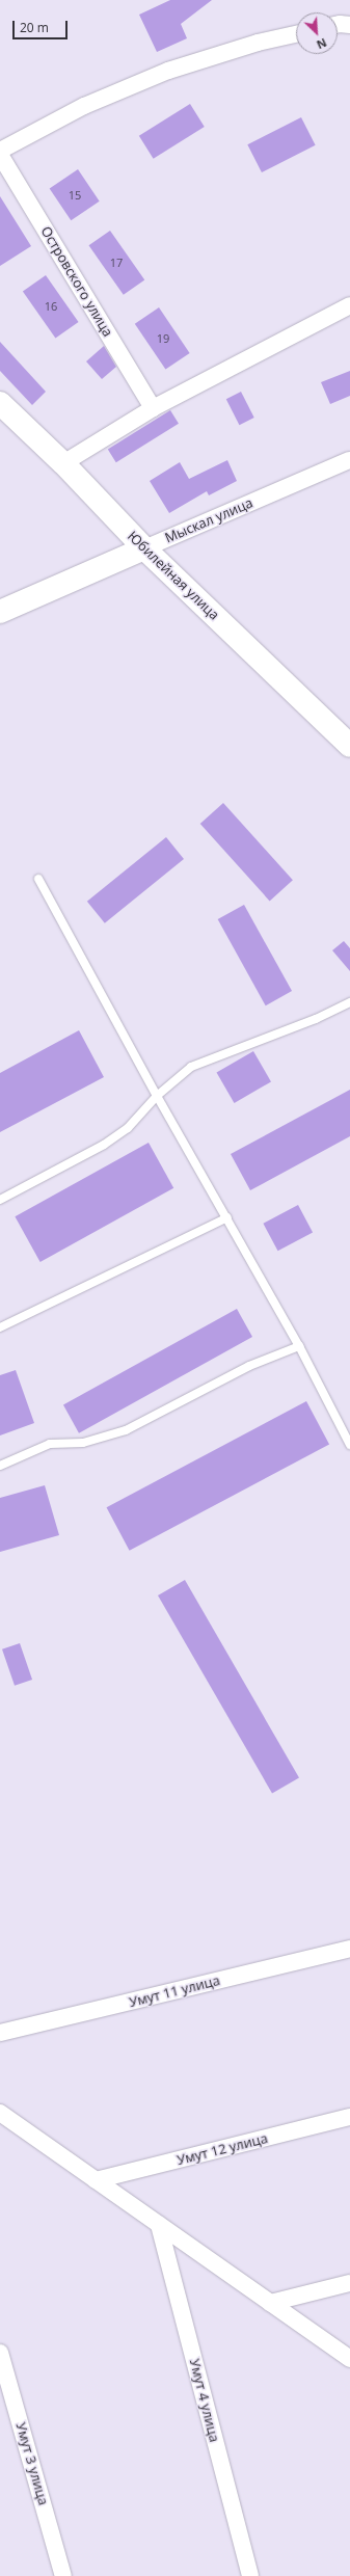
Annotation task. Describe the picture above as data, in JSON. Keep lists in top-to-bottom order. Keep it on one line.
{"streets":{"main road":["Мыскал улица","Юбилейная улица"],"street":["Островского улица","Умут 11 улица","Умут 12 улица","Умут 4 улица","Умут 3 улица"]},"crossings":[["Мыскал улица","Юбилейная улица"]],"house_numbers":["15","17","16","19"],"scale_bar":"20 m","north":"bottom right"}
